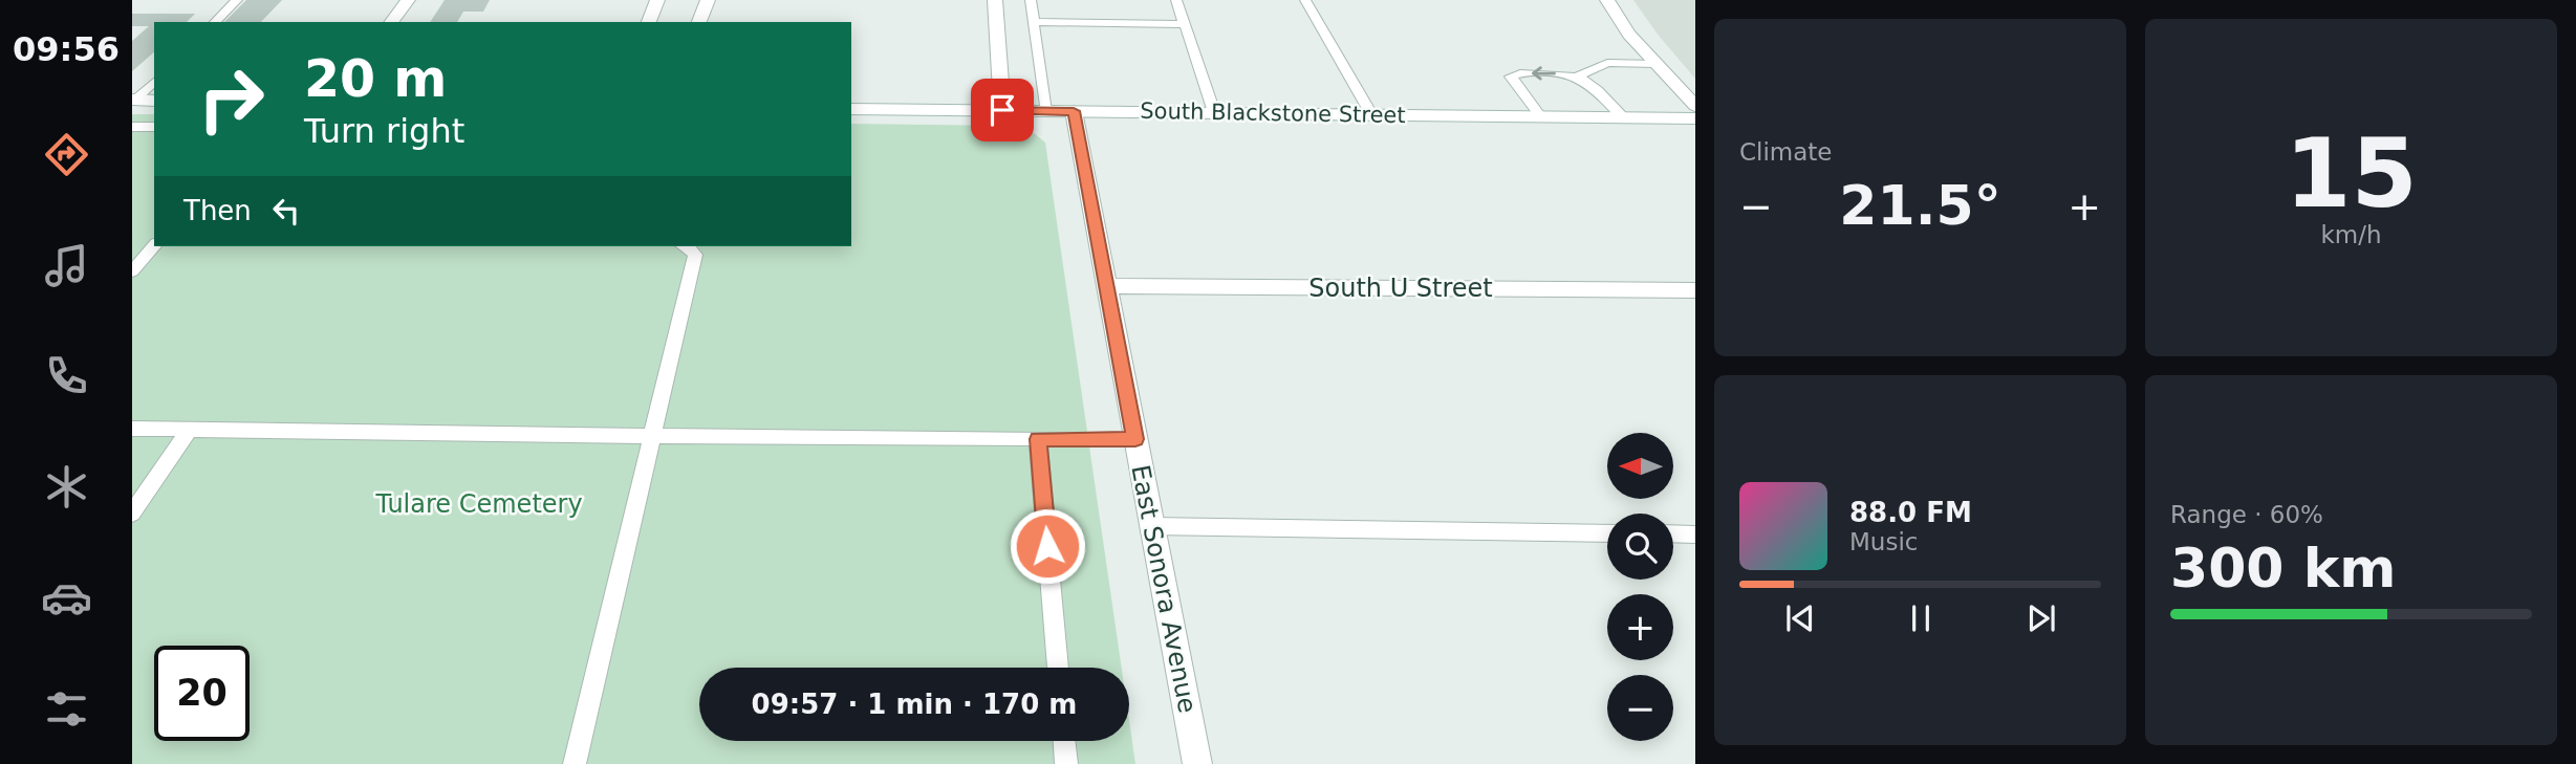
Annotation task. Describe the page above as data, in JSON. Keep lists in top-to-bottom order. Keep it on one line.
{"streets":{"street":["South Blackstone Street","South U Street","East Sonora Avenue"]},"crossings":[["South Blackstone Street","East Sonora Avenue"],["South U Street","East Sonora Avenue"]],"parks":["Tulare Cemetery"],"north":"left","page":{"tabs":"09:56","tile":["Climate",["15","km/h"],["Range · 60%","300 km"]],"turn":["20 m","Turn right"],"then":"Then","heat":["−","21.5°","+"],"map_buttons":["+","−"],"song":["88.0 FM","Music"],"limit":"20","trip":"09:57 · 1 min · 170 m"}}
